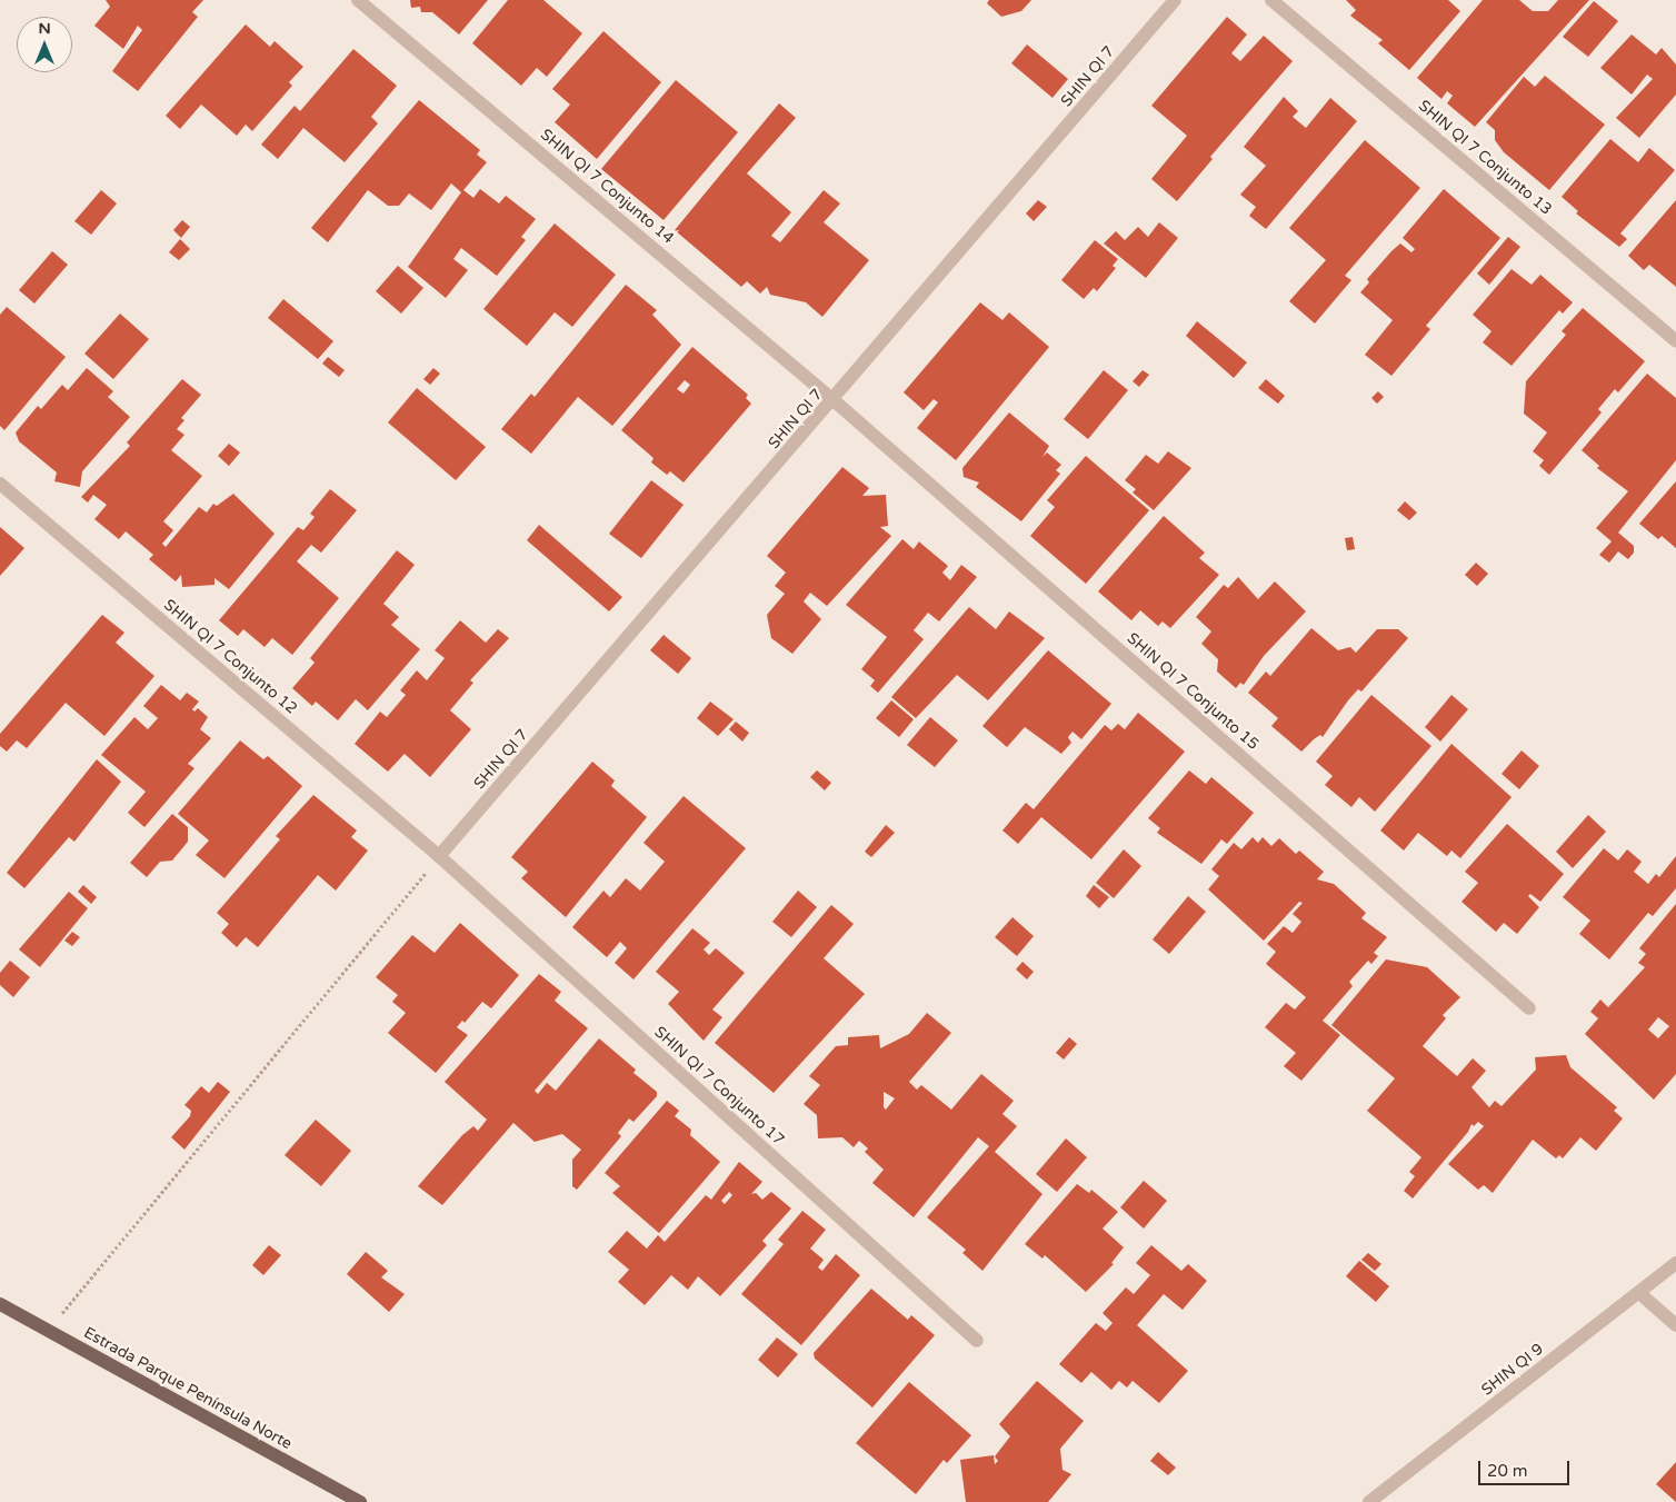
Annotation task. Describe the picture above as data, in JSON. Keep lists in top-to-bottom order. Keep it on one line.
{"streets":{"main road":["Estrada Parque Península Norte"],"street":["SHIN QI 7","SHIN QI 7 Conjunto 13","SHIN QI 7 Conjunto 14","SHIN QI 7 Conjunto 12","SHIN QI 7 Conjunto 15","SHIN QI 7 Conjunto 17","SHIN QI 9"]},"crossings":[["SHIN QI 7","SHIN QI 7 Conjunto 14"],["SHIN QI 7","SHIN QI 7 Conjunto 12"],["SHIN QI 7","SHIN QI 7 Conjunto 15"],["SHIN QI 7","SHIN QI 7 Conjunto 17"],["SHIN QI 7 Conjunto 14","SHIN QI 7 Conjunto 15"],["SHIN QI 7 Conjunto 12","SHIN QI 7 Conjunto 17"]],"scale_bar":"20 m","north":"top"}
